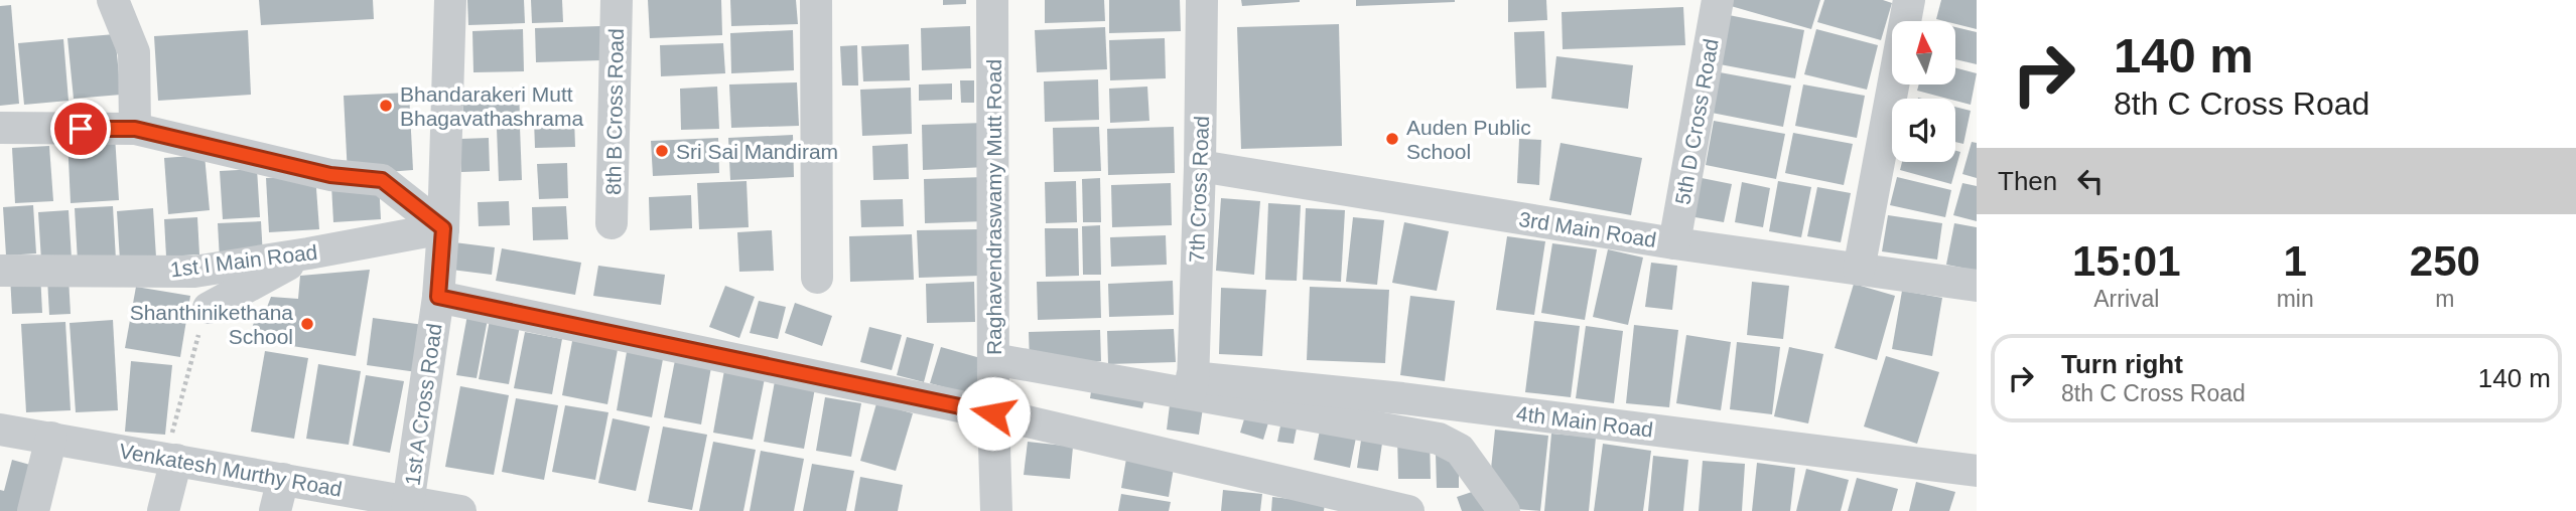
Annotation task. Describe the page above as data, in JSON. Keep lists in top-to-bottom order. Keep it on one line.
{"streets":{"street":["8th B Cross Road","5th D Cross Road","7th Cross Road","Raghavendraswamy Mutt Road","3rd Main Road","1st I Main Road","1st A Cross Road","4th Main Road","Venkatesh Murthy Road"]},"crossings":[["5th D Cross Road","3rd Main Road"],["7th Cross Road","3rd Main Road"],["7th Cross Road","4th Main Road"],["1st I Main Road","1st A Cross Road"],["1st A Cross Road","Venkatesh Murthy Road"]],"places":["Bhandarakeri Mutt Bhagavathashrama","Auden Public School","Sri Sai Mandiram","Shanthinikethana School"],"north":"top","page":{"turn":["140 m","8th C Cross Road"],"then":"Then","eta":["15:01","Arrival","1","min","250","m"],"list":[{"name":"Turn right","note":"8th C Cross Road","value":"140 m"}]}}
